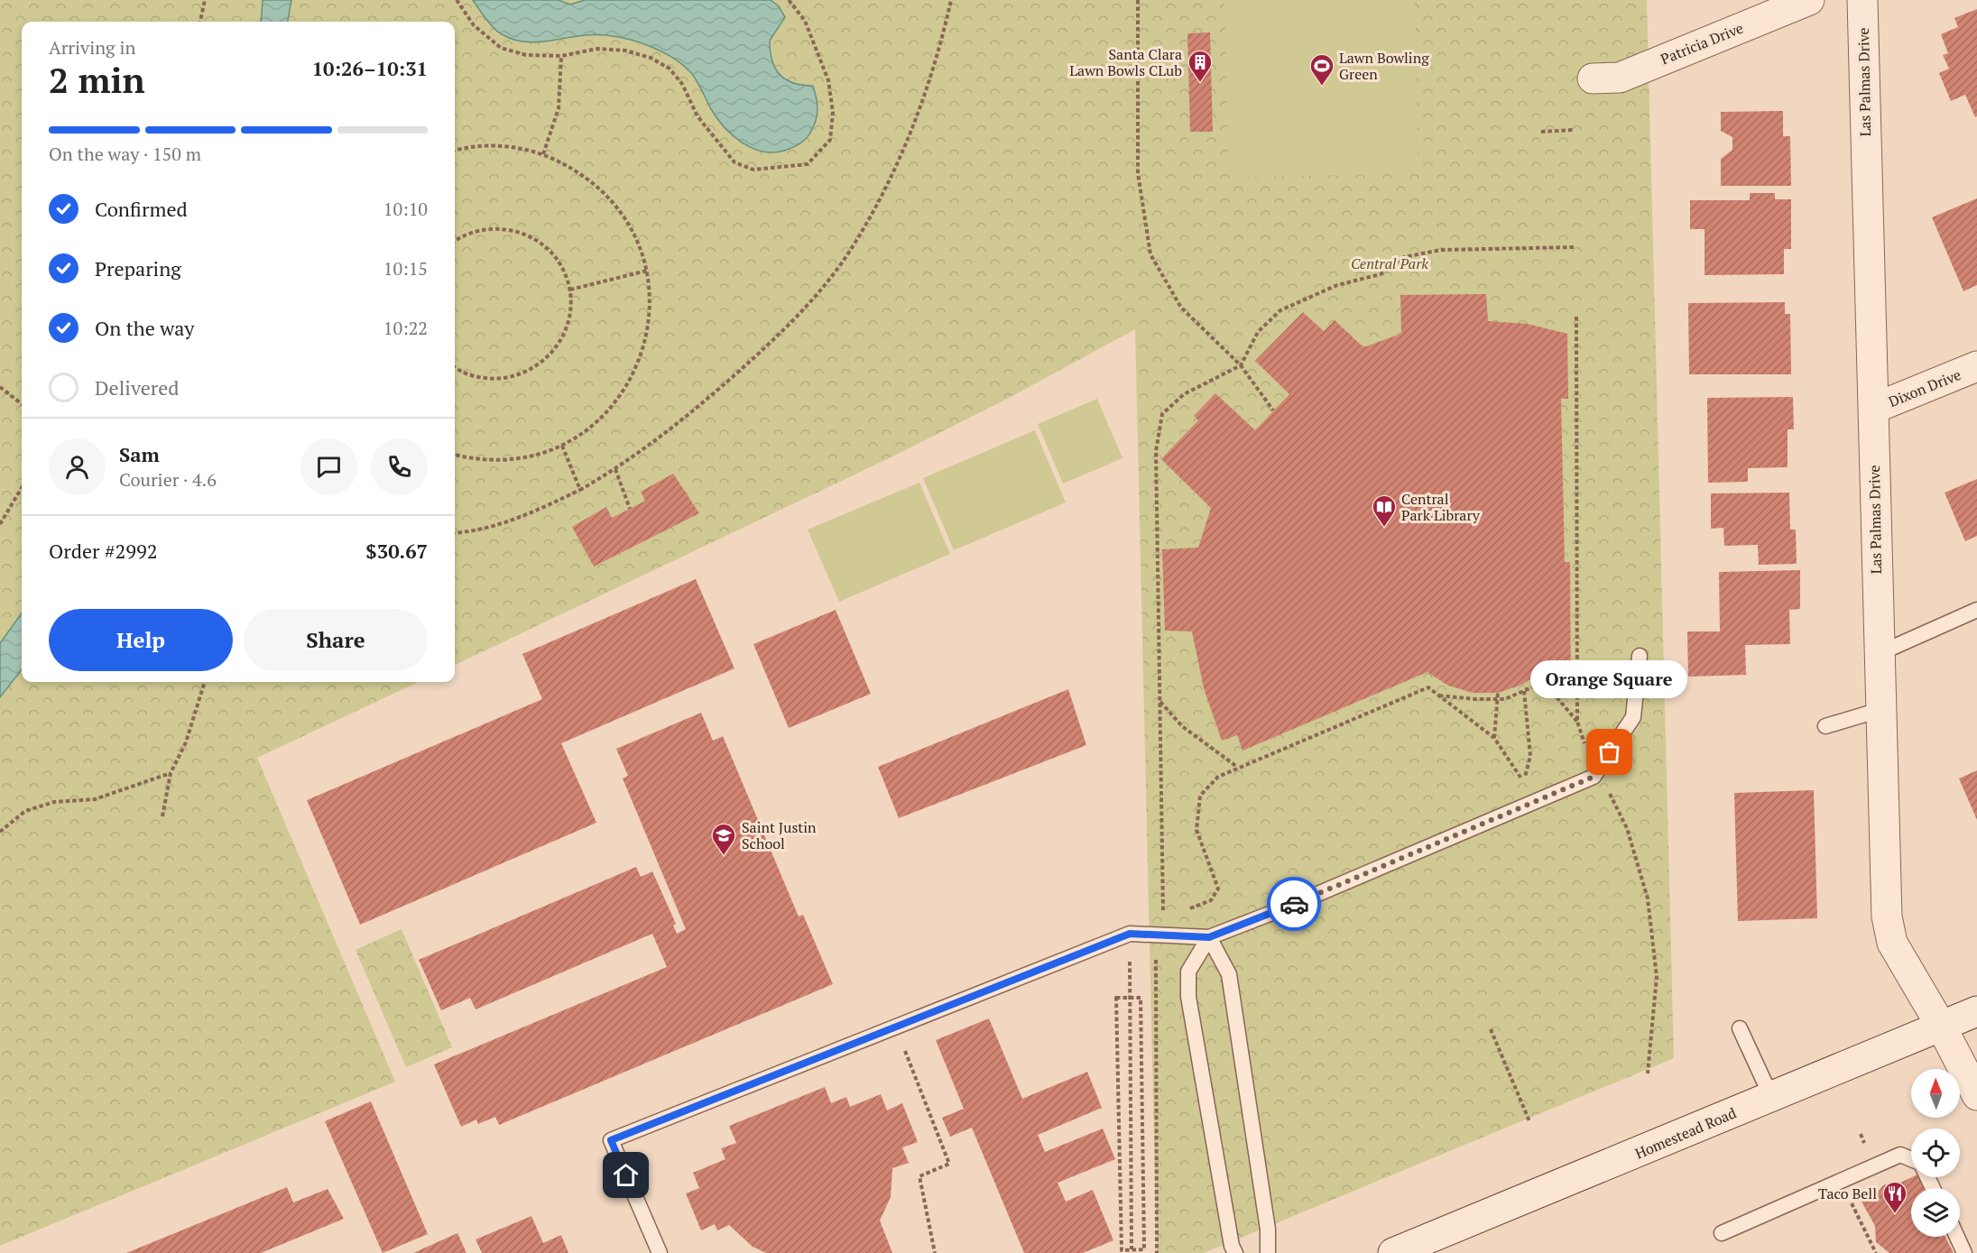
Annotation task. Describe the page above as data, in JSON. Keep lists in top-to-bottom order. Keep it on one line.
{"streets":{"street":["Patricia Drive","Las Palmas Drive","Dixon Drive","Homestead Road"]},"crossings":[["Las Palmas Drive","Dixon Drive"],["Las Palmas Drive","Homestead Road"]],"parks":["Central Park"],"places":{"building":["Santa Clara Lawn Bowls CLub"],"sports":["Lawn Bowling Green"],"library":["Central Park Library"],"other":["Orange Square"],"school or university":["Saint Justin School"],"restaurant":["Taco Bell"]},"north":"top","page":{"heading":["2 min","Arriving in","10:26–10:31"],"panel":["Sam","Courier · 4.6","Order #2992","$30.67"],"bar":"On the way · 150 m","list":[["Confirmed","10:10"],["Preparing","10:15"],["On the way","10:22"],"Delivered"],"buttons":["Help","Share"],"bubble":"Orange Square"}}
